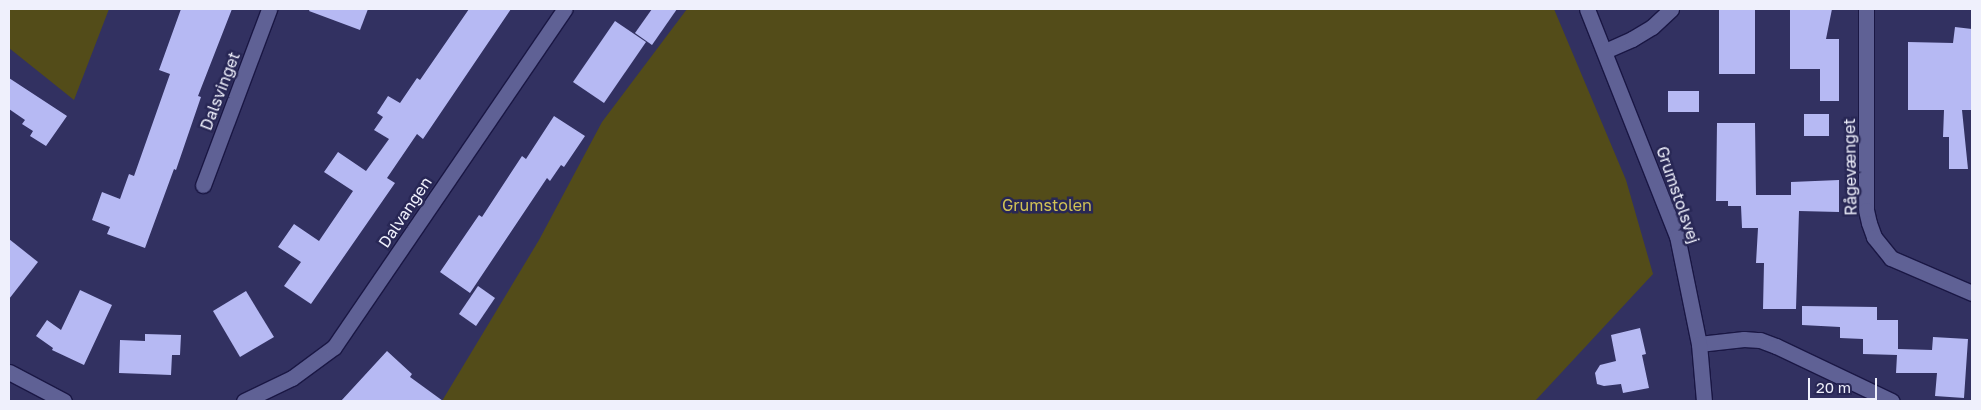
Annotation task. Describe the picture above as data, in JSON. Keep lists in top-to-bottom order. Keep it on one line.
{"streets":{"street":["Dalsvinget","Rågevænget","Grumstolsvej","Dalvangen"]},"parks":["Grumstolen"],"scale_bar":"20 m"}
